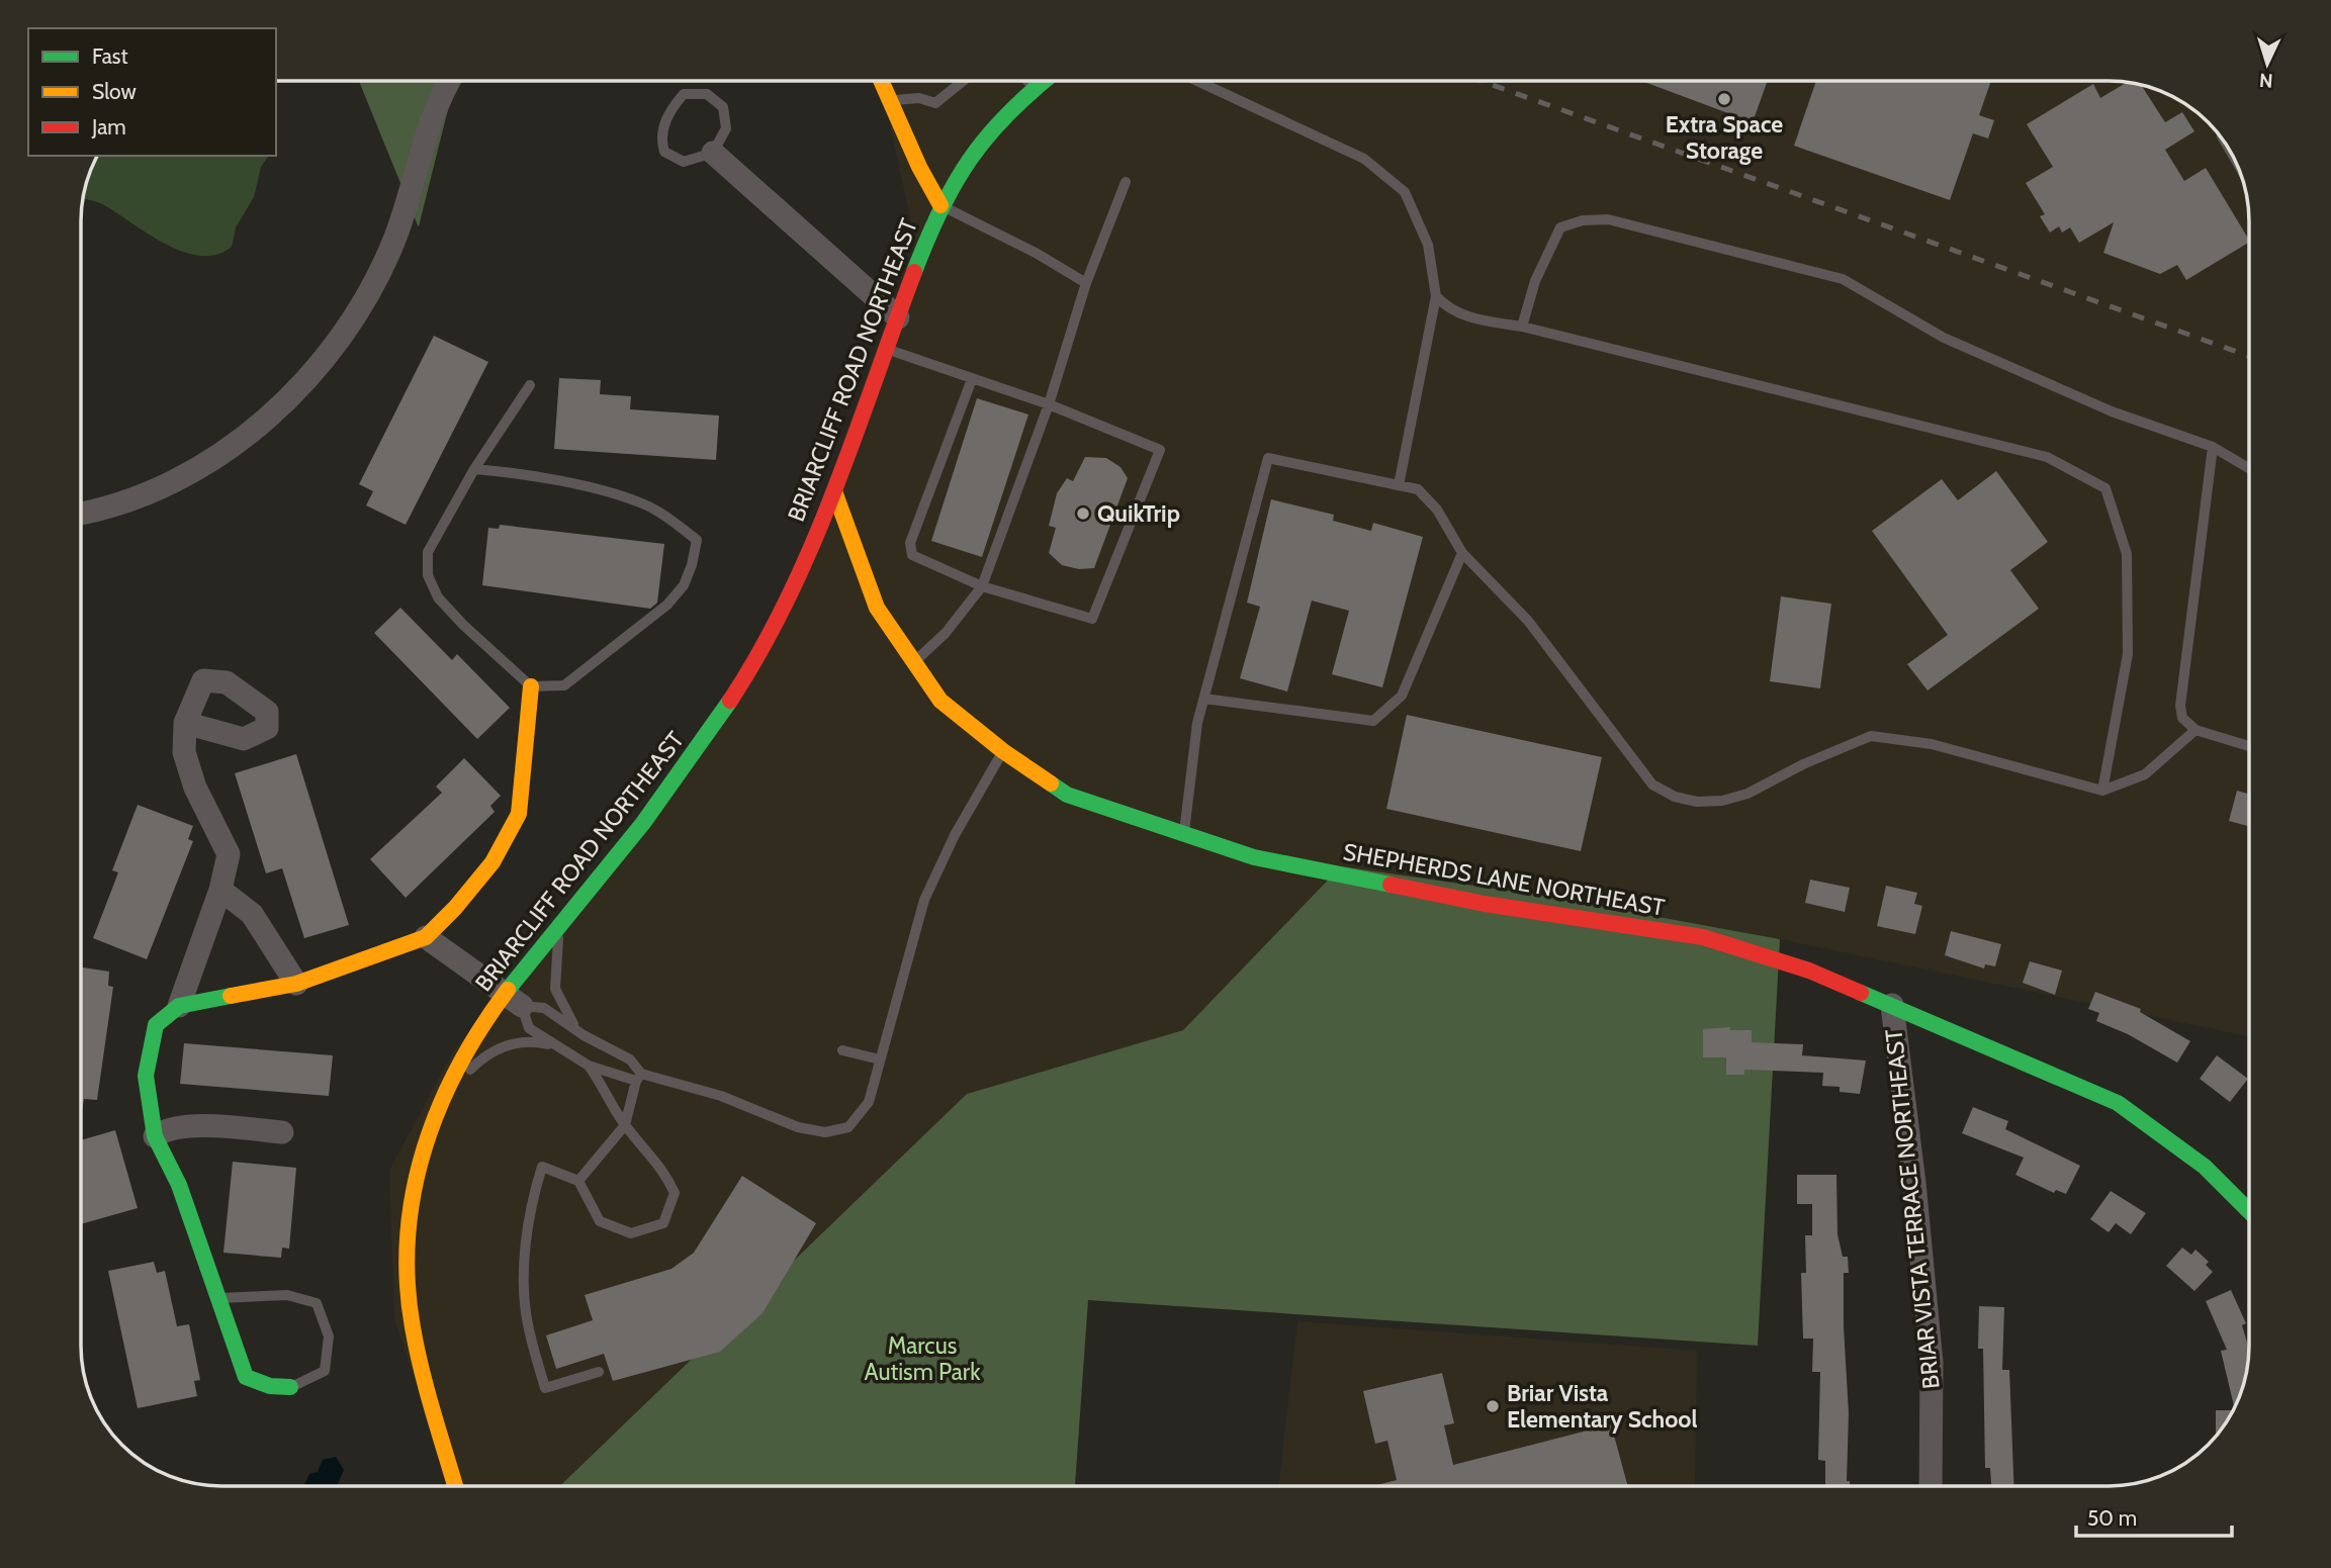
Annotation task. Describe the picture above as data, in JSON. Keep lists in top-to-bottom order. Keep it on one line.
{"streets":{"street":["BRIARCLIFF ROAD NORTHEAST","SHEPHERDS LANE NORTHEAST","BRIAR VISTA TERRACE NORTHEAST"]},"crossings":[["BRIARCLIFF ROAD NORTHEAST","SHEPHERDS LANE NORTHEAST"],["SHEPHERDS LANE NORTHEAST","BRIAR VISTA TERRACE NORTHEAST"]],"parks":["Marcus Autism Park"],"places":["Extra Space Storage","QuikTrip","Briar Vista Elementary School"],"legend":["Fast","Slow","Jam"],"scale_bar":"50 m","north":"bottom"}
